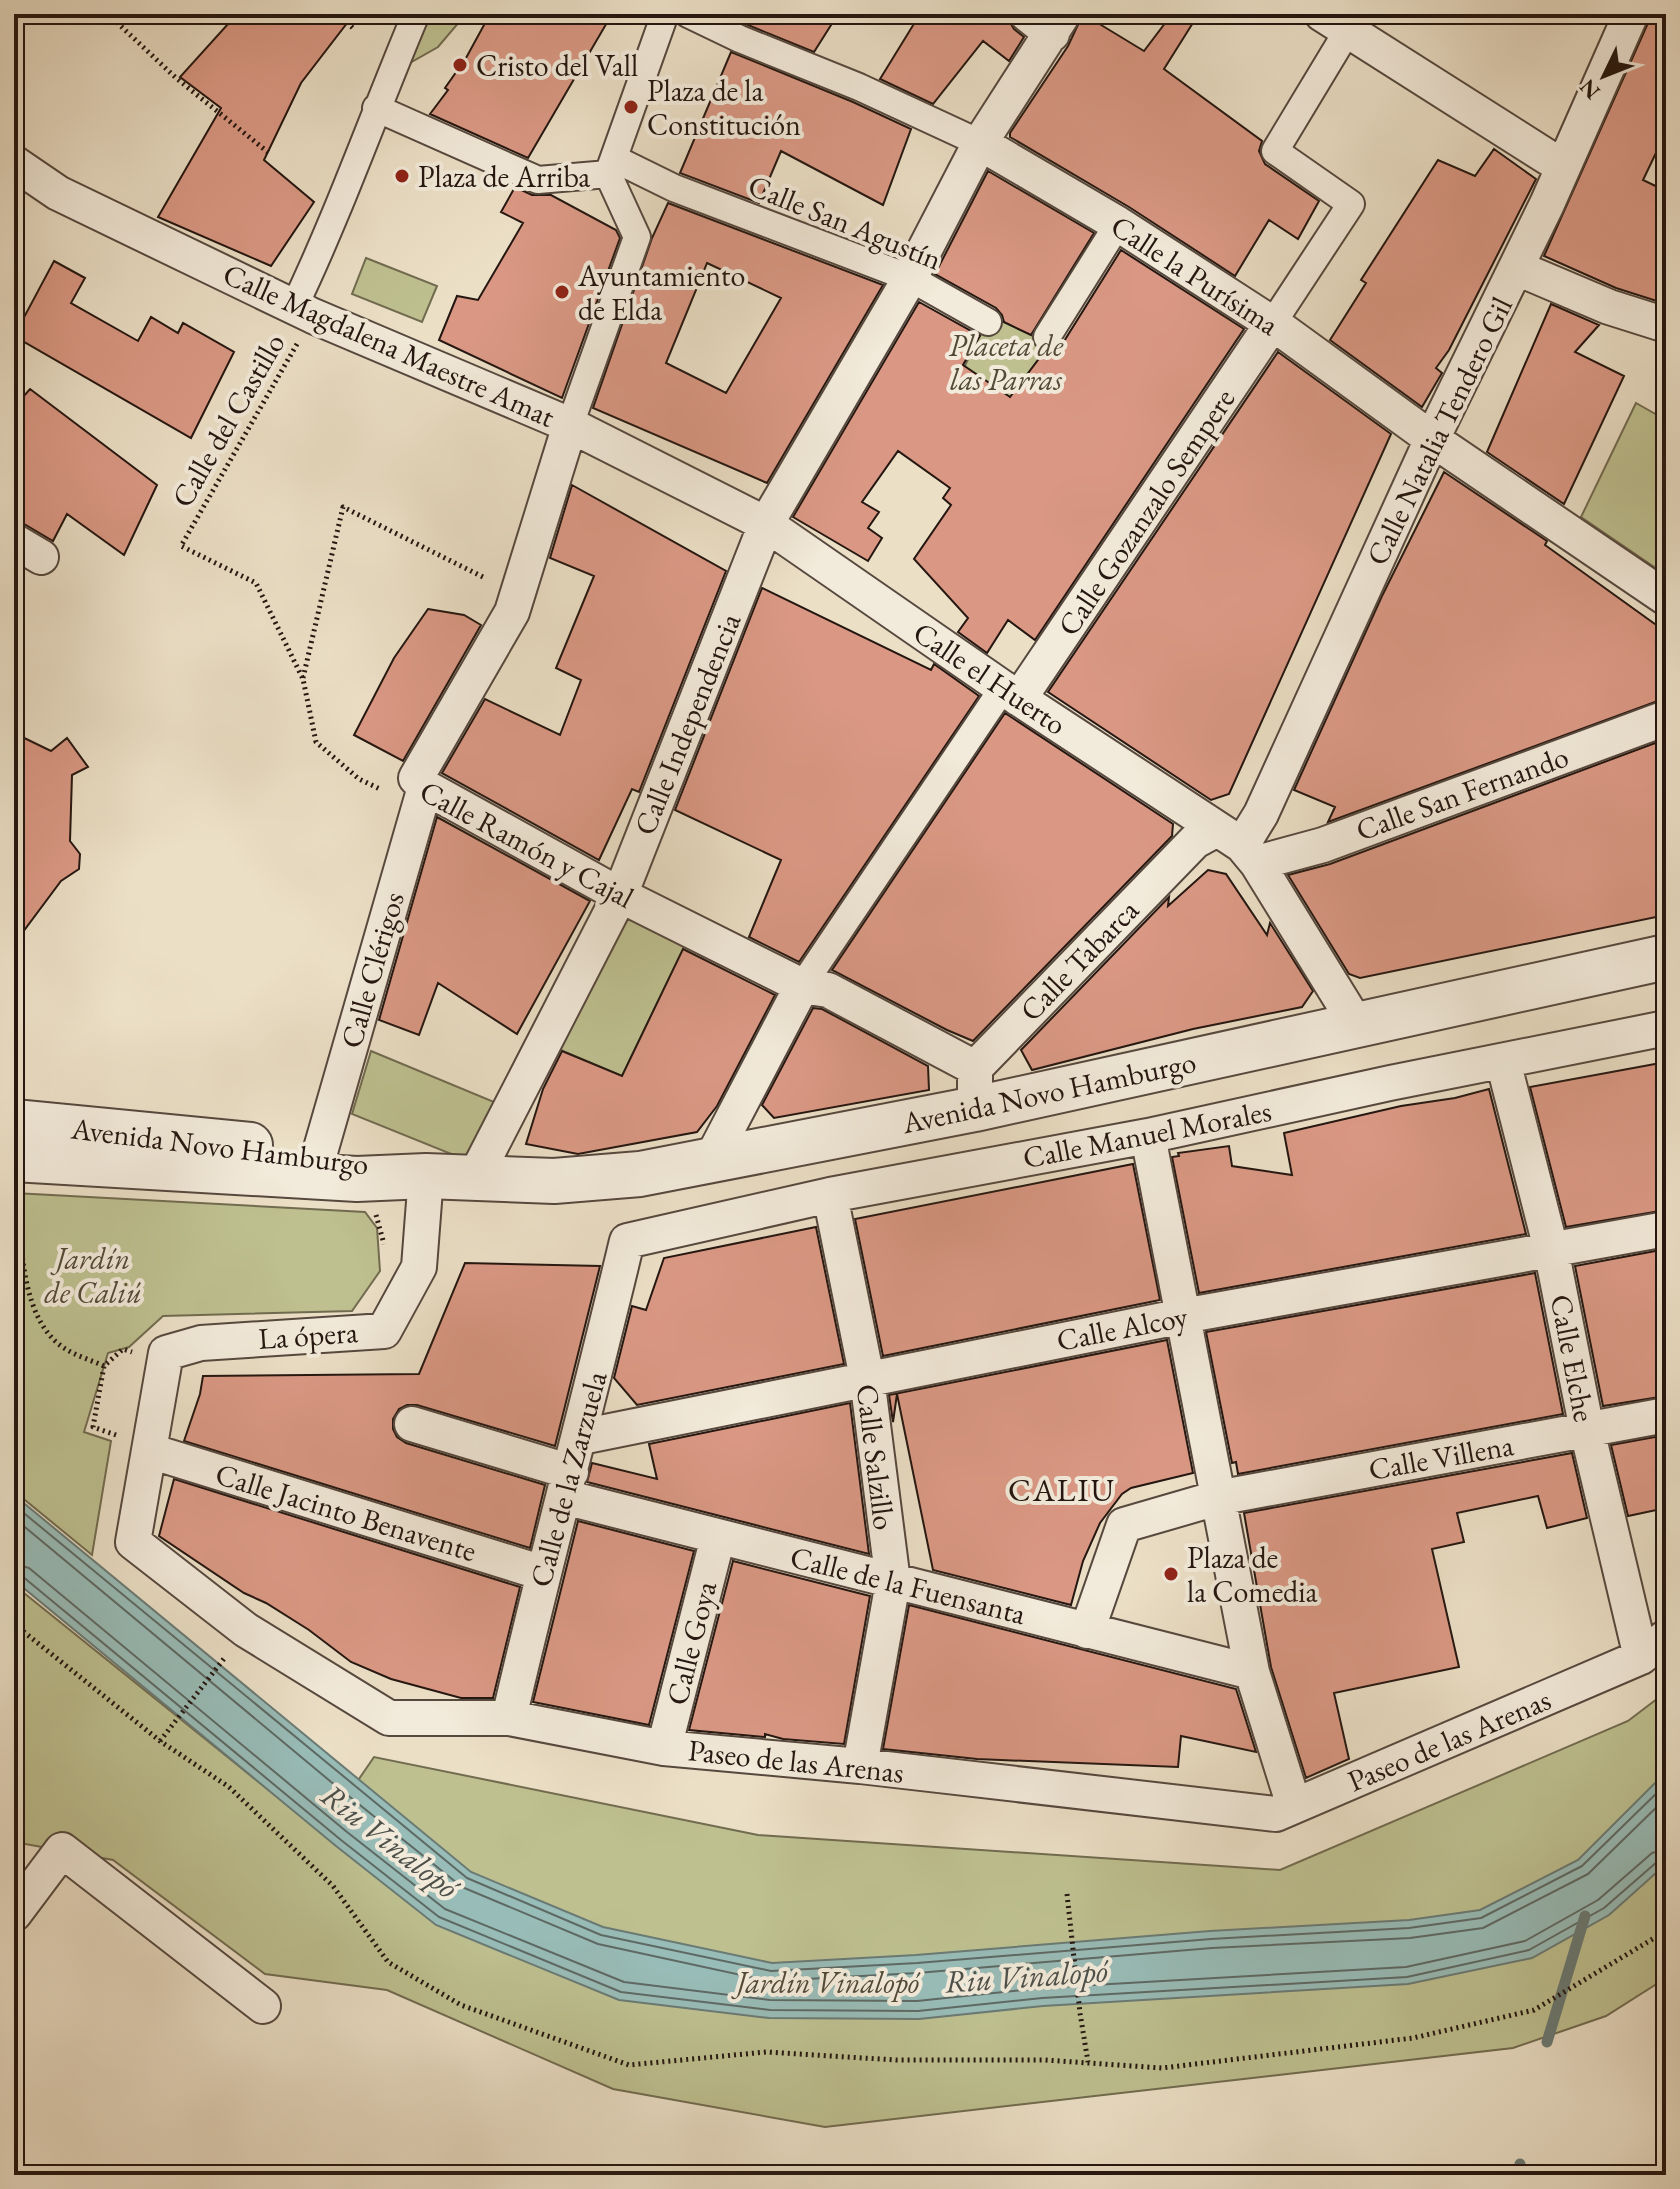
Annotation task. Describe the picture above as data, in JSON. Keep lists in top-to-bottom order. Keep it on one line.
{"streets":{"street":["Calle San Agustín","Calle la Purísima","Calle Magdalena Maestre Amat","Calle Natalia Tendero Gil","Calle Gozanzalo Sempere","Calle el Huerto","Calle Independencia","Calle San Fernando","Calle Ramón y Cajal","Calle Tabarca","Calle Clérigos","Avenida Novo Hamburgo","Calle Manuel Morales","Calle Alcoy","La ópera","Calle Elche","Calle Salzillo","Calle Villena","Calle de la Zarzuela","Calle Jacinto Benavente","Calle de la Fuensanta","Calle Goya","Paseo de las Arenas"],"path":["Calle del Castillo"]},"crossings":[["Calle San Agustín","Calle Independencia"],["Calle la Purísima","Calle Natalia Tendero Gil"],["Calle la Purísima","Calle Gozanzalo Sempere"],["Calle la Purísima","Calle Independencia"],["Calle Magdalena Maestre Amat","Calle del Castillo"],["Calle Magdalena Maestre Amat","Calle el Huerto"],["Calle Magdalena Maestre Amat","Calle Independencia"],["Calle Magdalena Maestre Amat","Calle Clérigos"],["Calle del Castillo","Calle Ramón y Cajal"],["Calle Natalia Tendero Gil","Calle el Huerto"],["Calle Natalia Tendero Gil","Calle San Fernando"],["Calle Natalia Tendero Gil","Calle Tabarca"],["Calle Gozanzalo Sempere","Calle el Huerto"],["Calle el Huerto","Calle Independencia"],["Calle el Huerto","Calle San Fernando"],["Calle el Huerto","Calle Tabarca"],["Calle Independencia","Calle Ramón y Cajal"],["Calle Independencia","Avenida Novo Hamburgo"],["Calle San Fernando","Calle Tabarca"],["Calle Ramón y Cajal","Calle Tabarca"],["Calle Ramón y Cajal","Calle Clérigos"],["Calle Ramón y Cajal","Avenida Novo Hamburgo"],["Calle Tabarca","Avenida Novo Hamburgo"],["Calle Clérigos","Avenida Novo Hamburgo"],["Avenida Novo Hamburgo","La ópera"],["Calle Manuel Morales","Calle Elche"],["Calle Manuel Morales","Calle Salzillo"],["Calle Manuel Morales","Calle de la Zarzuela"],["Calle Alcoy","Calle Elche"],["Calle Alcoy","Calle Salzillo"],["Calle Alcoy","Calle de la Zarzuela"],["La ópera","Paseo de las Arenas"],["Calle Elche","Calle Villena"],["Calle Elche","Paseo de las Arenas"],["Calle Salzillo","Calle de la Fuensanta"],["Calle Salzillo","Paseo de las Arenas"],["Calle de la Zarzuela","Calle Jacinto Benavente"],["Calle de la Zarzuela","Calle de la Fuensanta"],["Calle de la Zarzuela","Paseo de las Arenas"],["Calle Jacinto Benavente","Paseo de las Arenas"],["Calle de la Fuensanta","Calle Goya"],["Calle Goya","Paseo de las Arenas"]],"districts":["CALIU"],"water":["Riu Vinalopó"],"parks":["Placeta de las Parras","Jardín de Caliú","Jardín Vinalopó"],"places":["Cristo del Vall","Plaza de la Constitución","Plaza de Arriba","Ayuntamiento de Elda","Plaza de la Comedia"],"north":"bottom left"}
